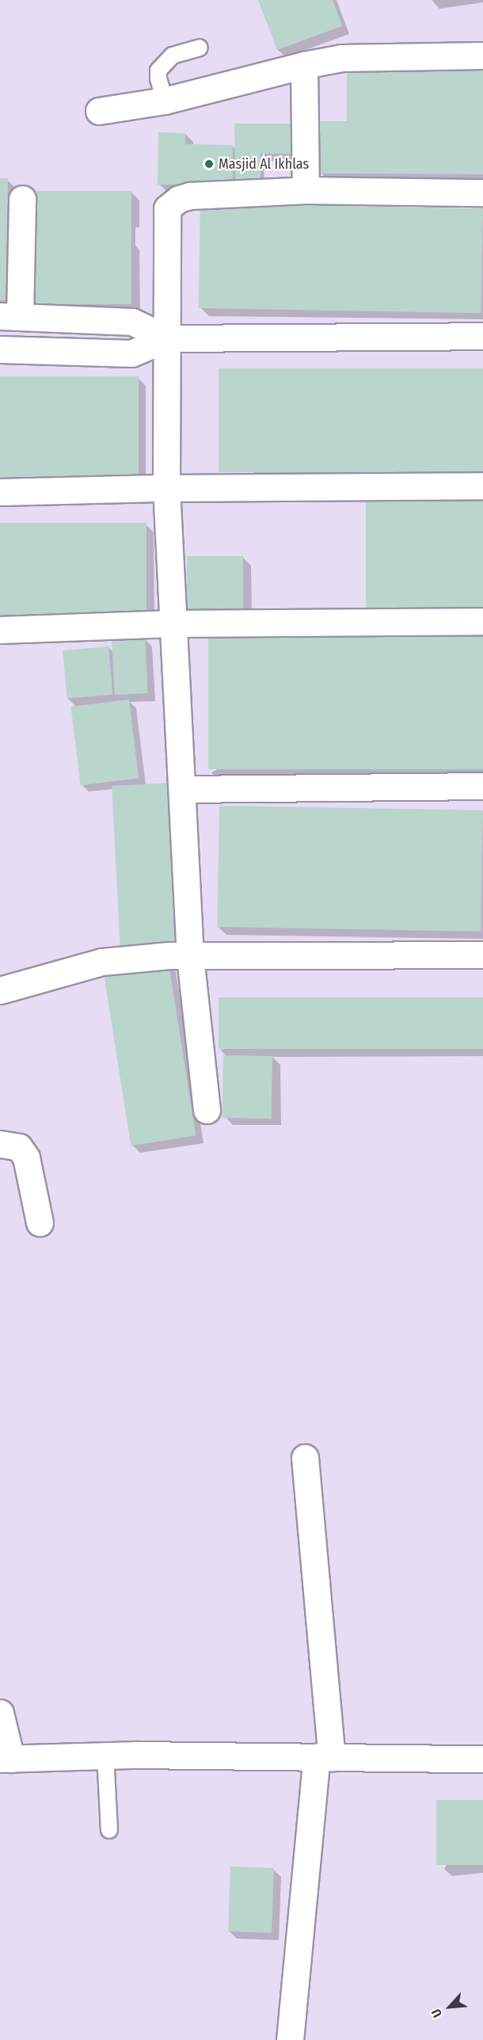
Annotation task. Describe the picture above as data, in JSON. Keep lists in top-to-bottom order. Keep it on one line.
{"places":["Masjid Al Ikhlas"],"north":"bottom left"}
